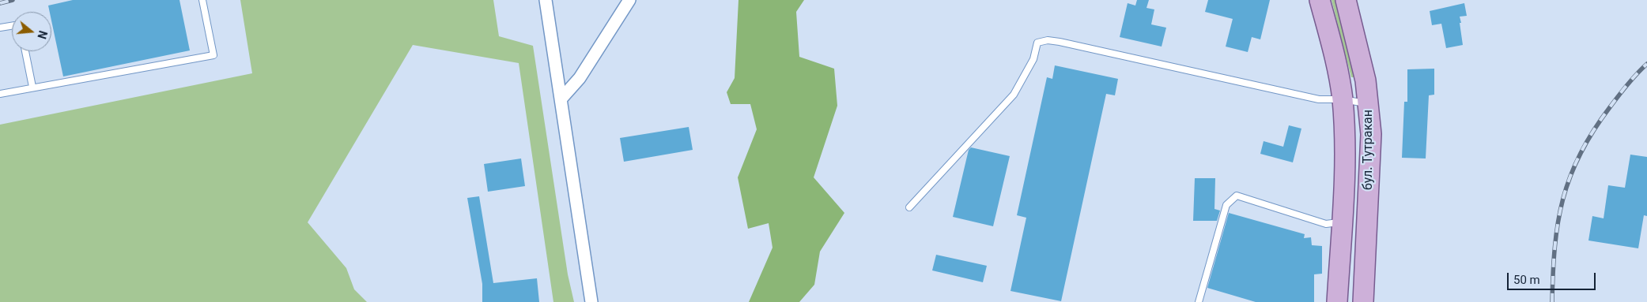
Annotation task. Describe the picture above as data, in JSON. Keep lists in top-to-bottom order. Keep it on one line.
{"streets":{"main road":["бул. Тутракан"]},"scale_bar":"50 m","north":"right"}
